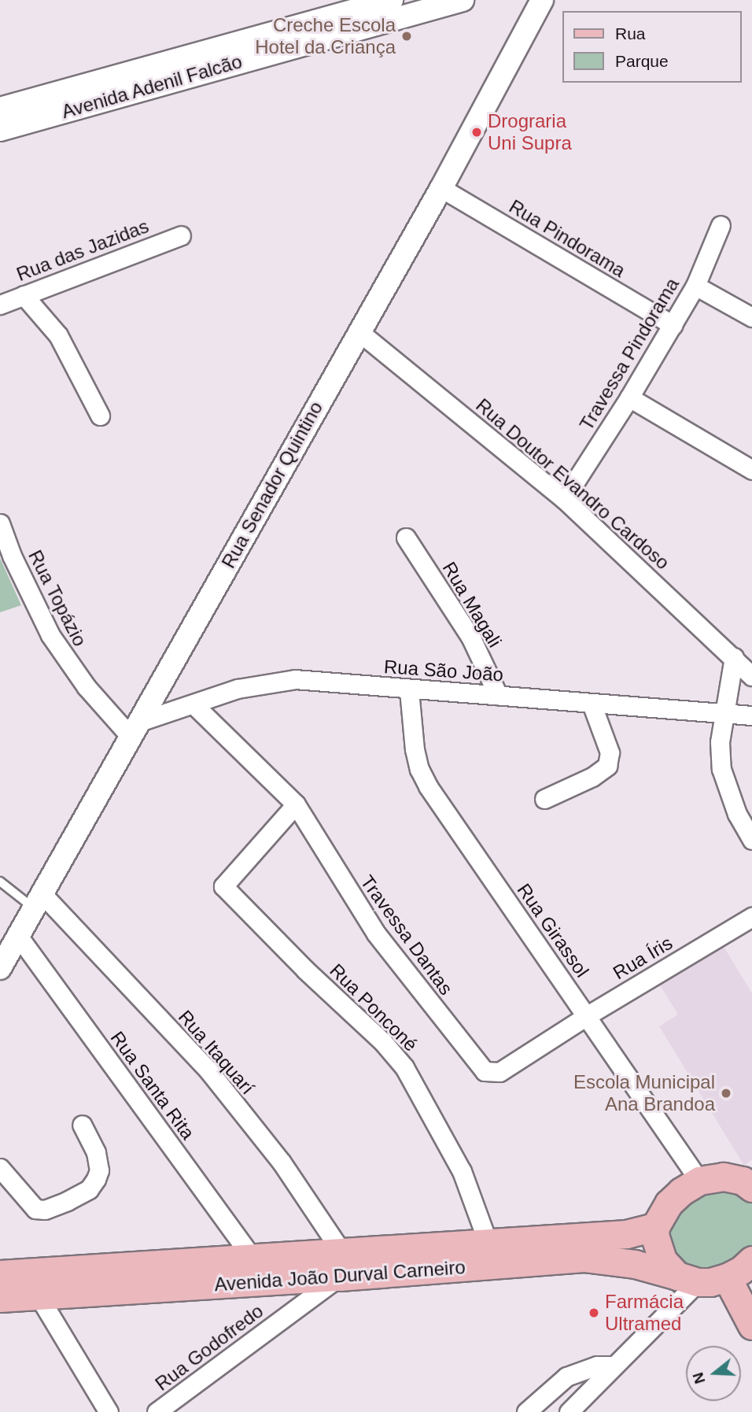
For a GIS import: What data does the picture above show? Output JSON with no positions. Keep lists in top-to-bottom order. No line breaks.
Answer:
{"streets":{"main road":["Avenida João Durval Carneiro"],"street":["Avenida Adenil Falcão","Rua Pindorama","Rua das Jazidas","Travessa Pindorama","Rua Doutor Evandro Cardoso","Rua Senador Quintino","Rua Topázio","Rua Magali","Rua São João","Rua Girassol","Travessa Dantas","Rua Íris","Rua Ponconé","Rua Itaquarí","Rua Santa Rita","Rua Godofredo"]},"crossings":[["Rua Pindorama","Travessa Pindorama"],["Rua Pindorama","Rua Senador Quintino"],["Travessa Pindorama","Rua Doutor Evandro Cardoso"],["Rua Doutor Evandro Cardoso","Rua Senador Quintino"],["Rua Senador Quintino","Rua Topázio"],["Rua Senador Quintino","Rua São João"],["Rua Senador Quintino","Rua Itaquarí"],["Rua Senador Quintino","Rua Santa Rita"],["Rua Topázio","Rua São João"],["Rua Magali","Rua São João"],["Rua São João","Rua Girassol"],["Rua São João","Travessa Dantas"],["Rua Girassol","Rua Íris"],["Travessa Dantas","Rua Íris"],["Travessa Dantas","Rua Ponconé"],["Rua Ponconé","Avenida João Durval Carneiro"],["Rua Itaquarí","Avenida João Durval Carneiro"],["Rua Itaquarí","Rua Godofredo"],["Rua Santa Rita","Avenida João Durval Carneiro"],["Avenida João Durval Carneiro","Rua Godofredo"]],"places":["Creche Escola Hotel da Criança","Drograria Uni Supra","Escola Municipal Ana Brandoa","Farmácia Ultramed"],"legend":["Rua","Parque"],"north":"left"}
